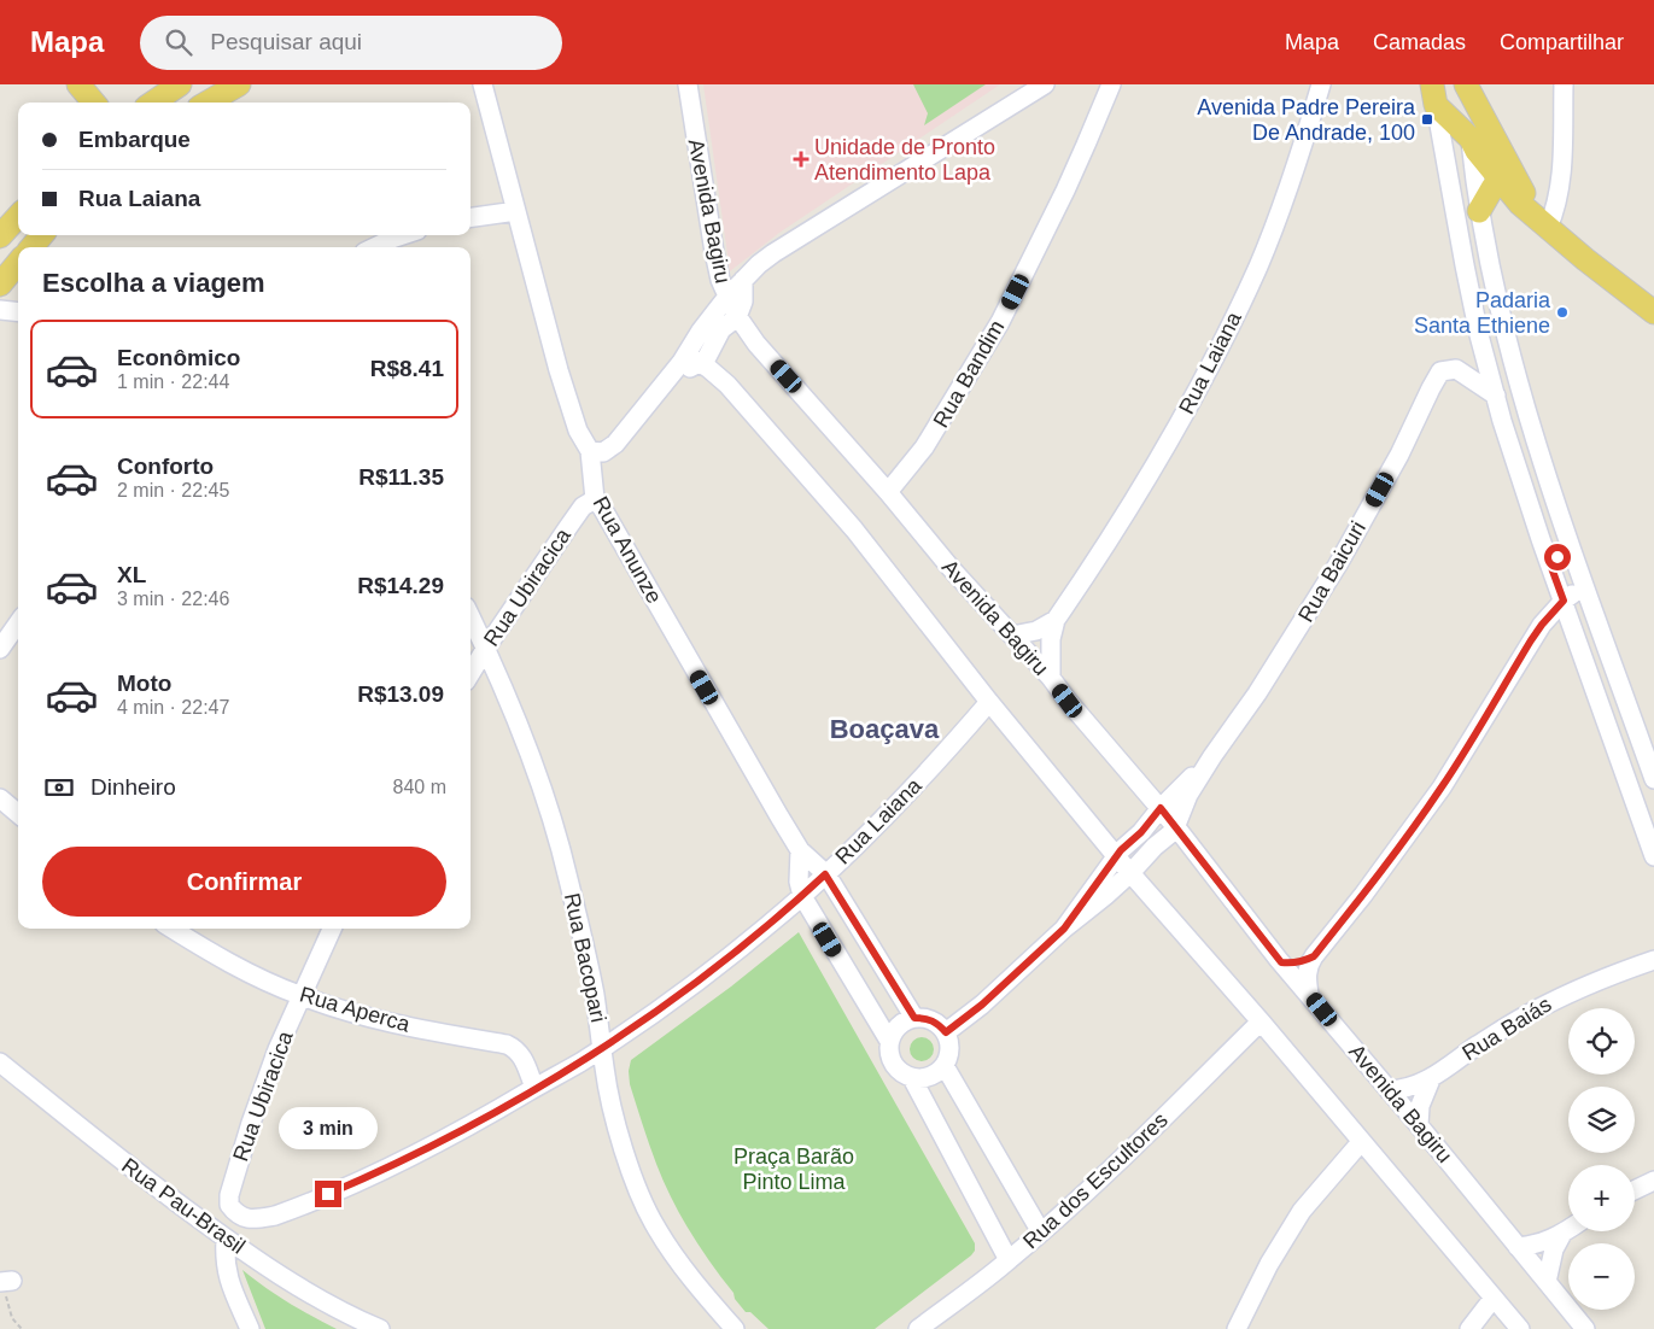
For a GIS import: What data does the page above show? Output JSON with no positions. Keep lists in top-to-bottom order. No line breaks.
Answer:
{"streets":{"street":["Avenida Bagiru","Rua Laiana","Rua Bandim","Rua Anunze","Rua Baicuri","Rua Ubiracica","Rua Bacopari","Rua Aperca","Rua Baiás","Rua dos Escultores","Rua Pau-Brasil"]},"crossings":[["Avenida Bagiru","Rua Laiana"],["Avenida Bagiru","Rua Bandim"],["Avenida Bagiru","Rua Baicuri"],["Avenida Bagiru","Rua Baiás"],["Rua Laiana","Rua Anunze"],["Rua Laiana","Rua Ubiracica"],["Rua Laiana","Rua Bacopari"],["Rua Laiana","Rua Aperca"],["Rua Anunze","Rua Ubiracica"],["Rua Ubiracica","Rua Bacopari"],["Rua Ubiracica","Rua Aperca"]],"districts":["Boaçava"],"parks":["Praça Barão Pinto Lima"],"places":{"transit":["Avenida Padre Pereira De Andrade, 100"],"health":["Unidade de Pronto Atendimento Lapa"],"other":["Padaria Santa Ethiene"]},"page":{"header":"Mapa","search":"Pesquisar aqui","nav":["Mapa","Camadas","Compartilhar"],"banner":["Embarque","Rua Laiana"],"heading":"Escolha a viagem","list":[{"name":"Econômico","note":"1 min · 22:44","value":"R$8.41"},{"name":"Conforto","note":"2 min · 22:45","value":"R$11.35"},{"name":"XL","note":"3 min · 22:46","value":"R$14.29"},{"name":"Moto","note":"4 min · 22:47","value":"R$13.09"}],"pay":["Dinheiro","840 m"],"buttons":"Confirmar","map_buttons":["+","−"],"bubble":"3 min"}}
